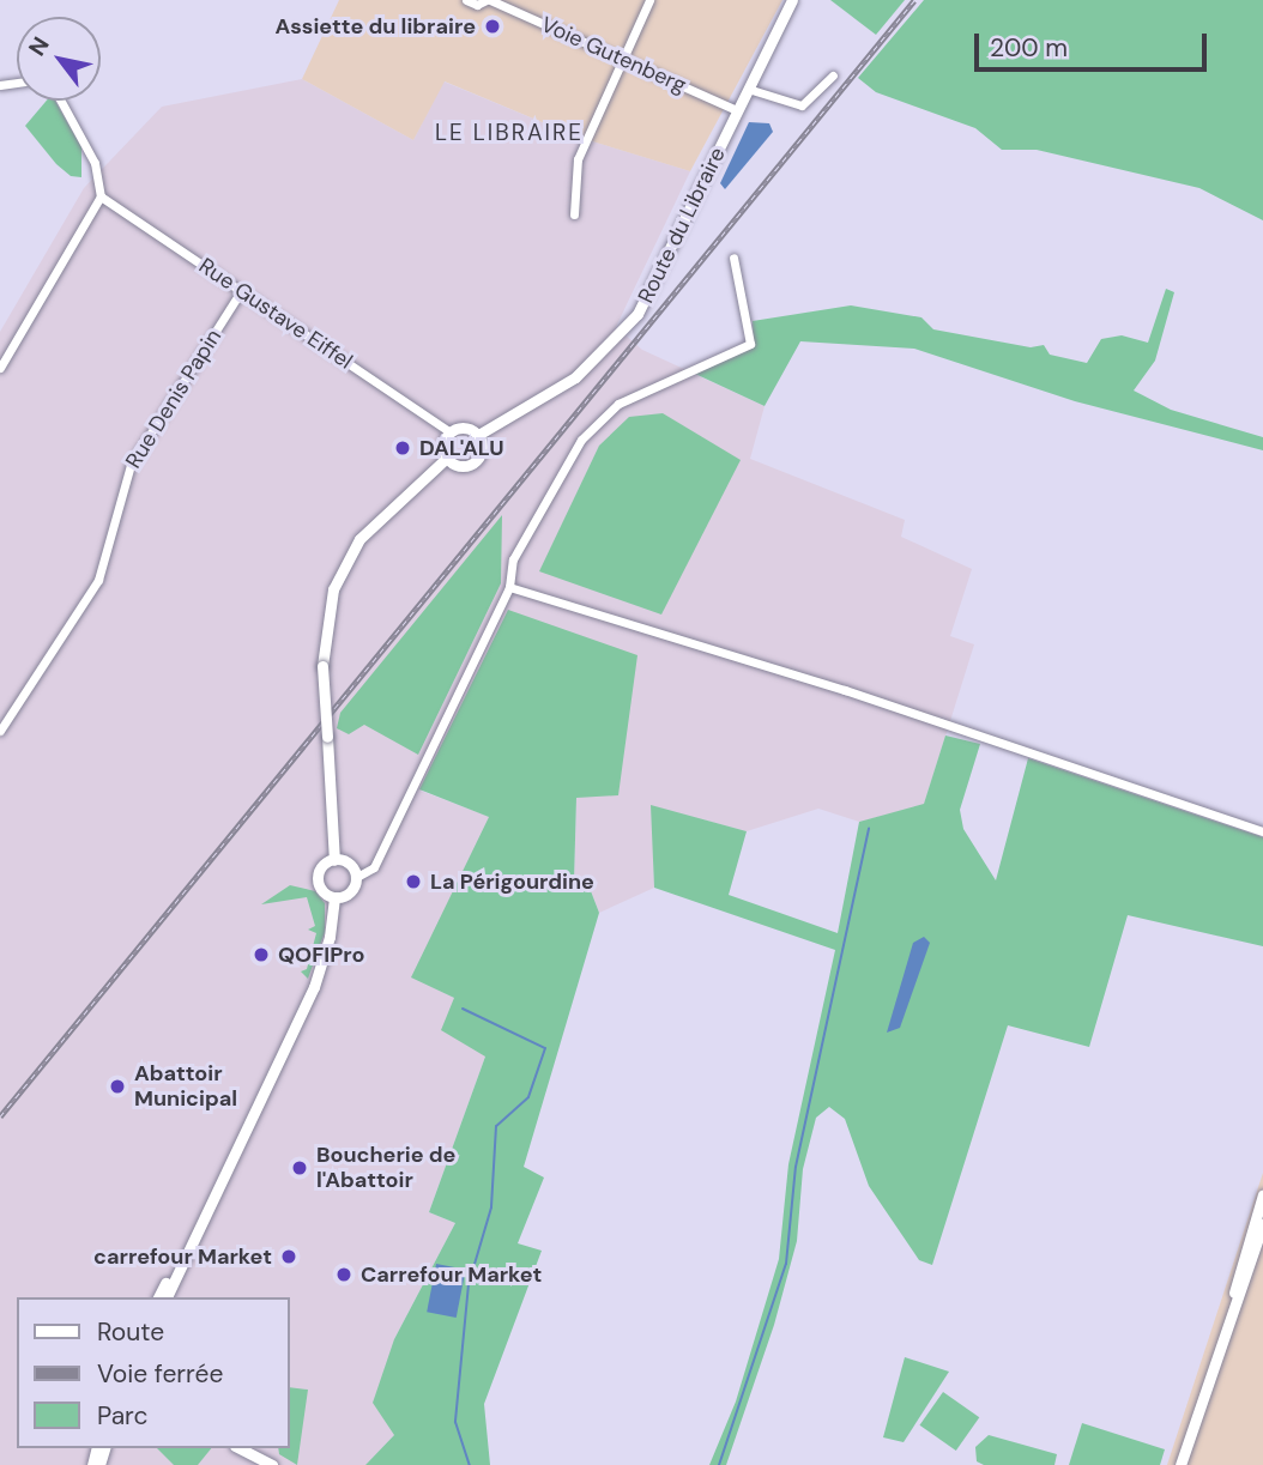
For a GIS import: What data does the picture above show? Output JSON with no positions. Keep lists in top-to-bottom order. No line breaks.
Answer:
{"streets":{"main road":["Route du Libraire"],"street":["Voie Gutenberg","Rue Gustave Eiffel","Rue Denis Papin"]},"crossings":[["Voie Gutenberg","Route du Libraire"],["Route du Libraire","Rue Gustave Eiffel"],["Rue Gustave Eiffel","Rue Denis Papin"]],"districts":["LE LIBRAIRE"],"places":["Assiette du libraire","DAL'ALU","La Périgourdine","QOFIPro","Abattoir Municipal","Boucherie de l'Abattoir","carrefour Market","Carrefour Market"],"legend":["Route","Voie ferrée","Parc"],"scale_bar":"200 m","north":"top left"}
